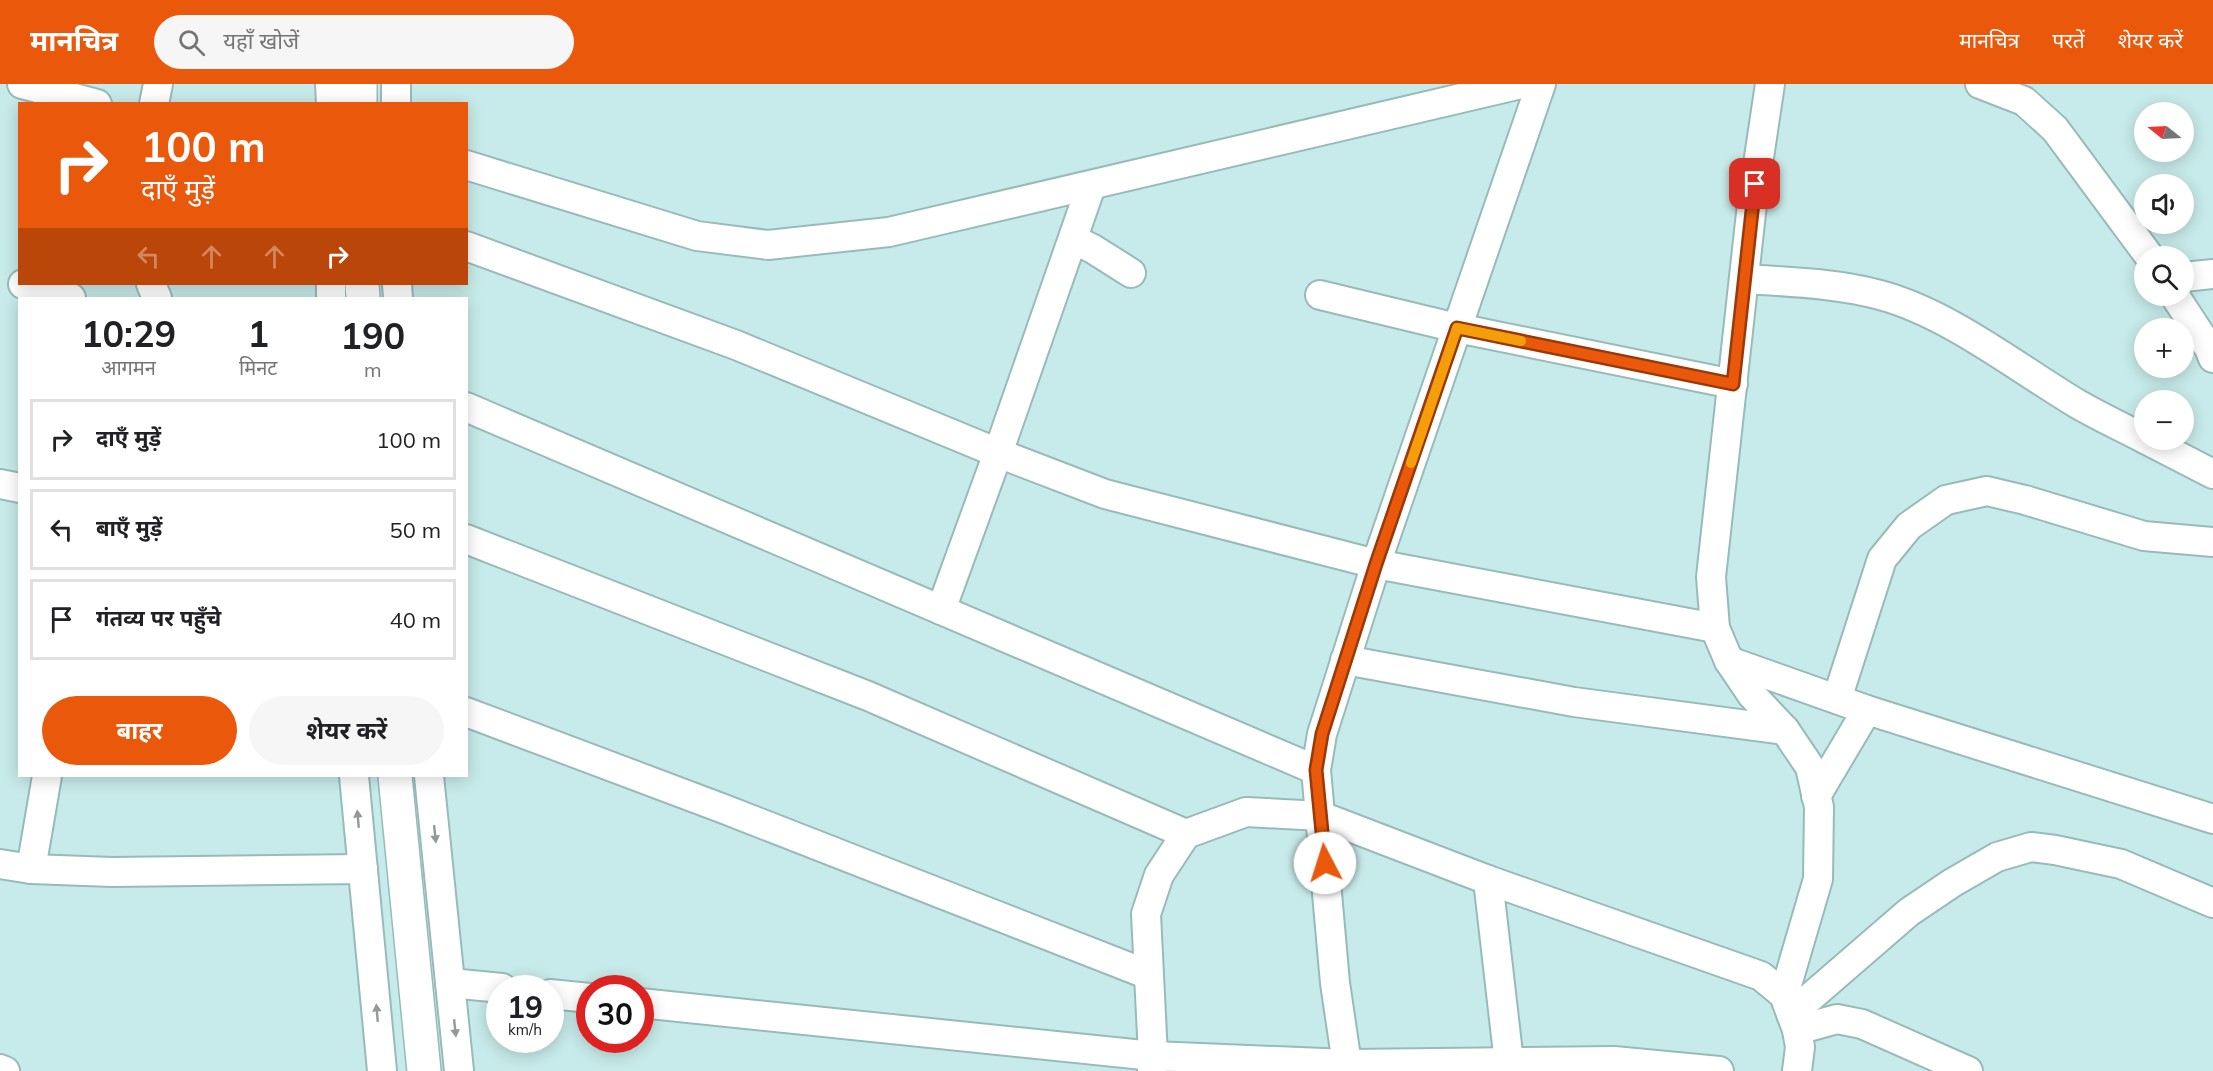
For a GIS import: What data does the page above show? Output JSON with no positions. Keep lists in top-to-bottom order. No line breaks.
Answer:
{"north":"left","page":{"header":"मानचित्र","search":"यहाँ खोजें","nav":["मानचित्र","परतें","शेयर करें"],"map_buttons":["+","−"],"turn":["100 m","दाएँ मुड़ें"],"eta":["10:29","आगमन","1","मिनट","190","m"],"list":[{"name":"दाएँ मुड़ें","value":"100 m"},{"name":"बाएँ मुड़ें","value":"50 m"},{"name":"गंतव्य पर पहुँचे","value":"40 m"}],"buttons":["बाहर","शेयर करें"],"speed":"19 km/h","limit":"30"}}
